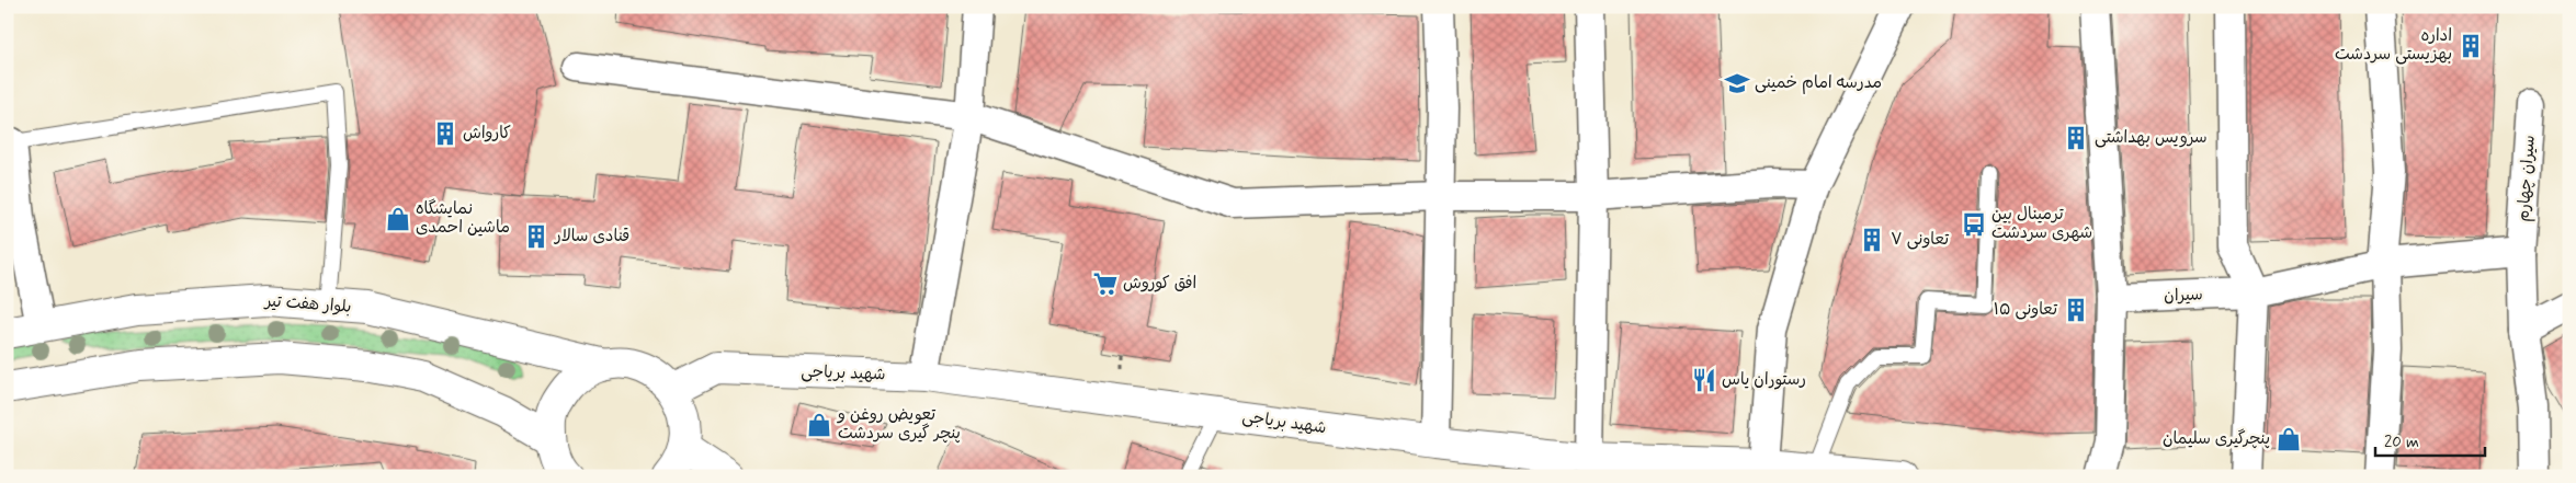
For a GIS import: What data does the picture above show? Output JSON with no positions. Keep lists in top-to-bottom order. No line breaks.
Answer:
{"streets":{"main road":["بلوار هفت تیر","شهید بریاجی"],"street":["سیران چهارم","سیران"]},"crossings":[["سیران چهارم","سیران"]],"places":{"building":["اداره بهزیستی سردشت","کارواش","سرویس بهداشتی","قنادی سالار","تعاونی ۷","تعاونی ۱۵"],"school or university":["مدرسه امام خمینی"],"shop":["نمایشگاه ماشین احمدی","تعویض روغن و پنچر گیری سردشت","پنچرگیری سلیمان"],"bus stop":["ترمینال بین شهری سردشت"],"supermarket":["افق کوروش"],"restaurant":["رستوران یاس"]},"scale_bar":"20 m"}
